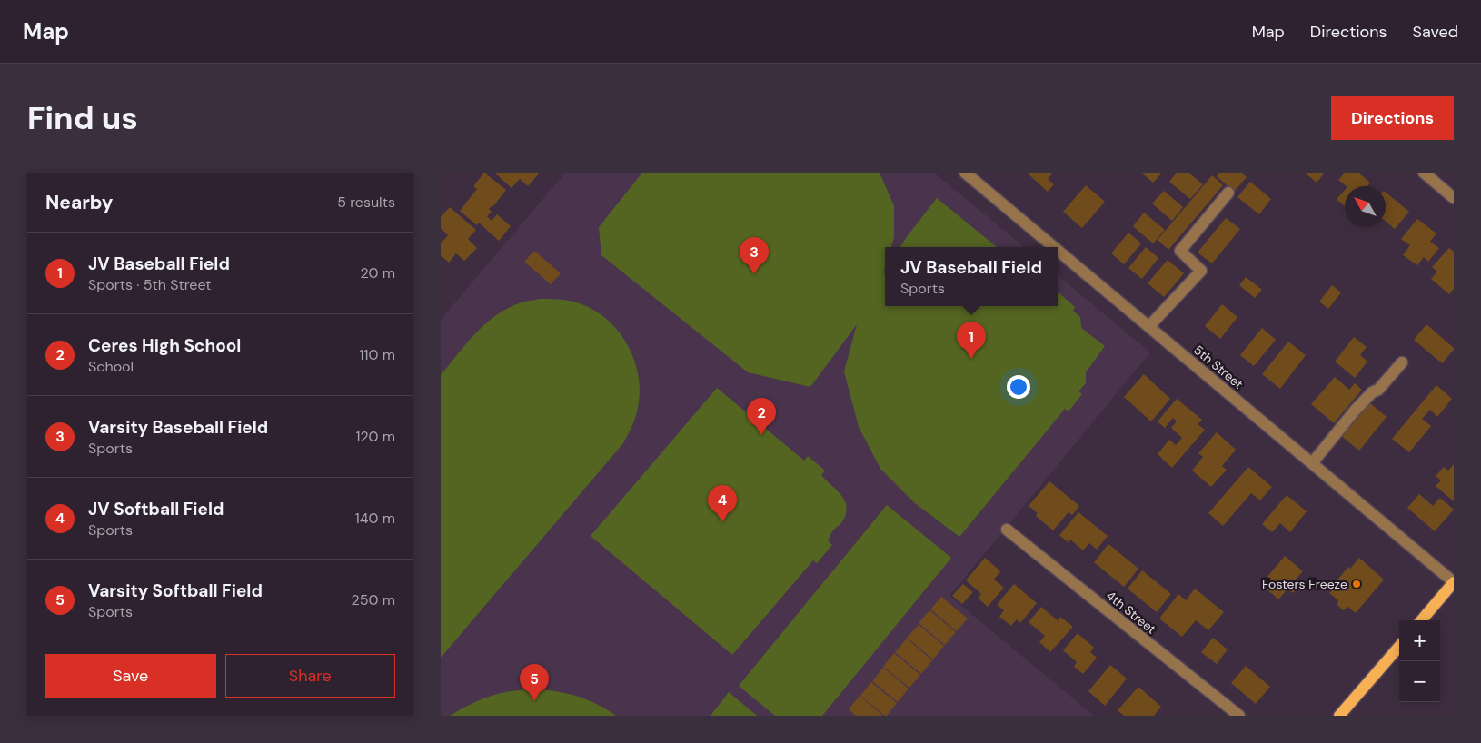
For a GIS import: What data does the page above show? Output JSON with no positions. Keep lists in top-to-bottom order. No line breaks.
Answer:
{"streets":{"street":["5th Street","4th Street"]},"places":["Fosters Freeze"],"north":"top left","page":{"header":"Map","nav":["Map","Directions","Saved"],"buttons":["Directions",["Save","Share"]],"title":"Find us","heading":["Nearby","5 results"],"list":[{"mark":"1","name":"JV Baseball Field","note":"Sports · 5th Street","value":"20 m"},{"mark":"2","name":"Ceres High School","note":"School","value":"110 m"},{"mark":"3","name":"Varsity Baseball Field","note":"Sports","value":"120 m"},{"mark":"4","name":"JV Softball Field","note":"Sports","value":"140 m"},{"mark":"5","name":"Varsity Softball Field","note":"Sports","value":"250 m"}],"pins":["3","1","2","4","5"],"popup":["JV Baseball Field","Sports"],"map_buttons":["+","−"]}}
